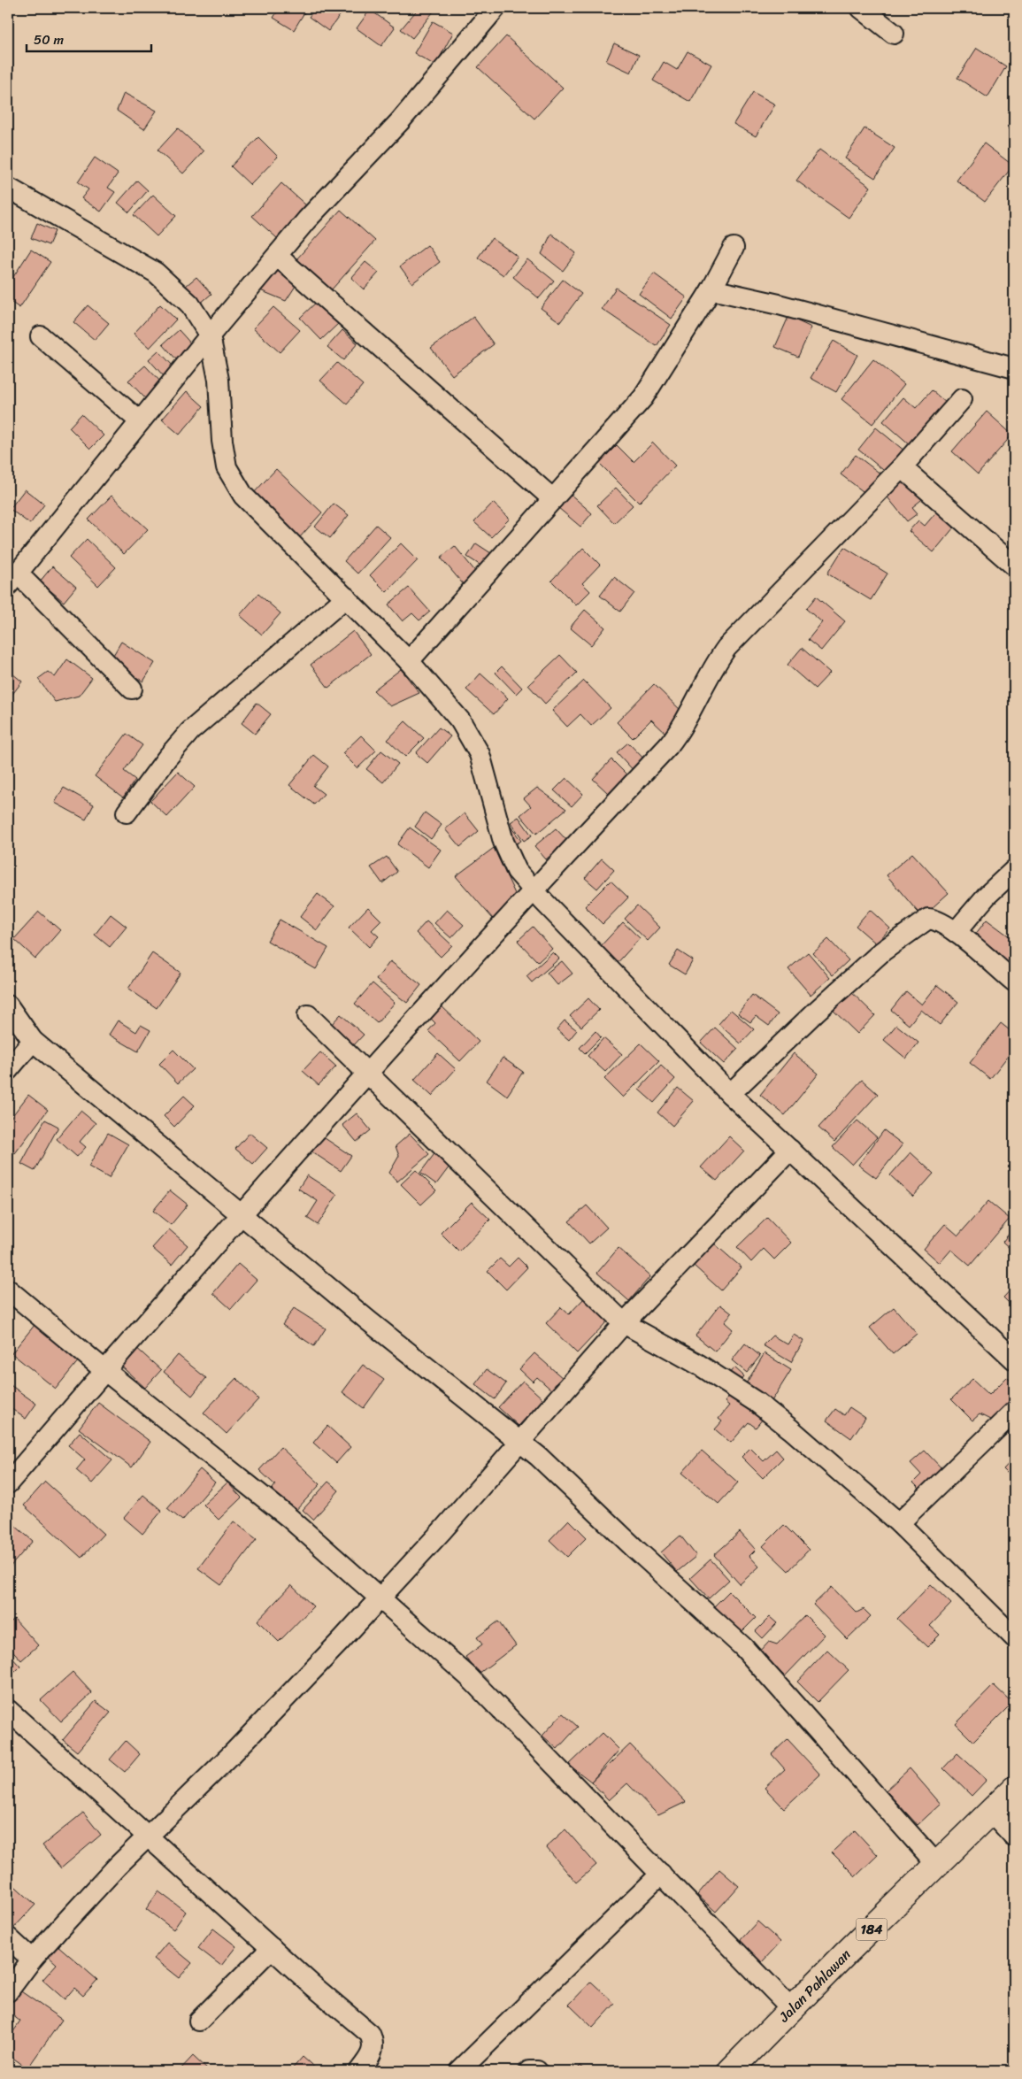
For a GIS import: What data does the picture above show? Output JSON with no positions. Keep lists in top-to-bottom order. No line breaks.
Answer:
{"streets":{"main road":["184","Jalan Pahlawan"]},"scale_bar":"50 m"}
